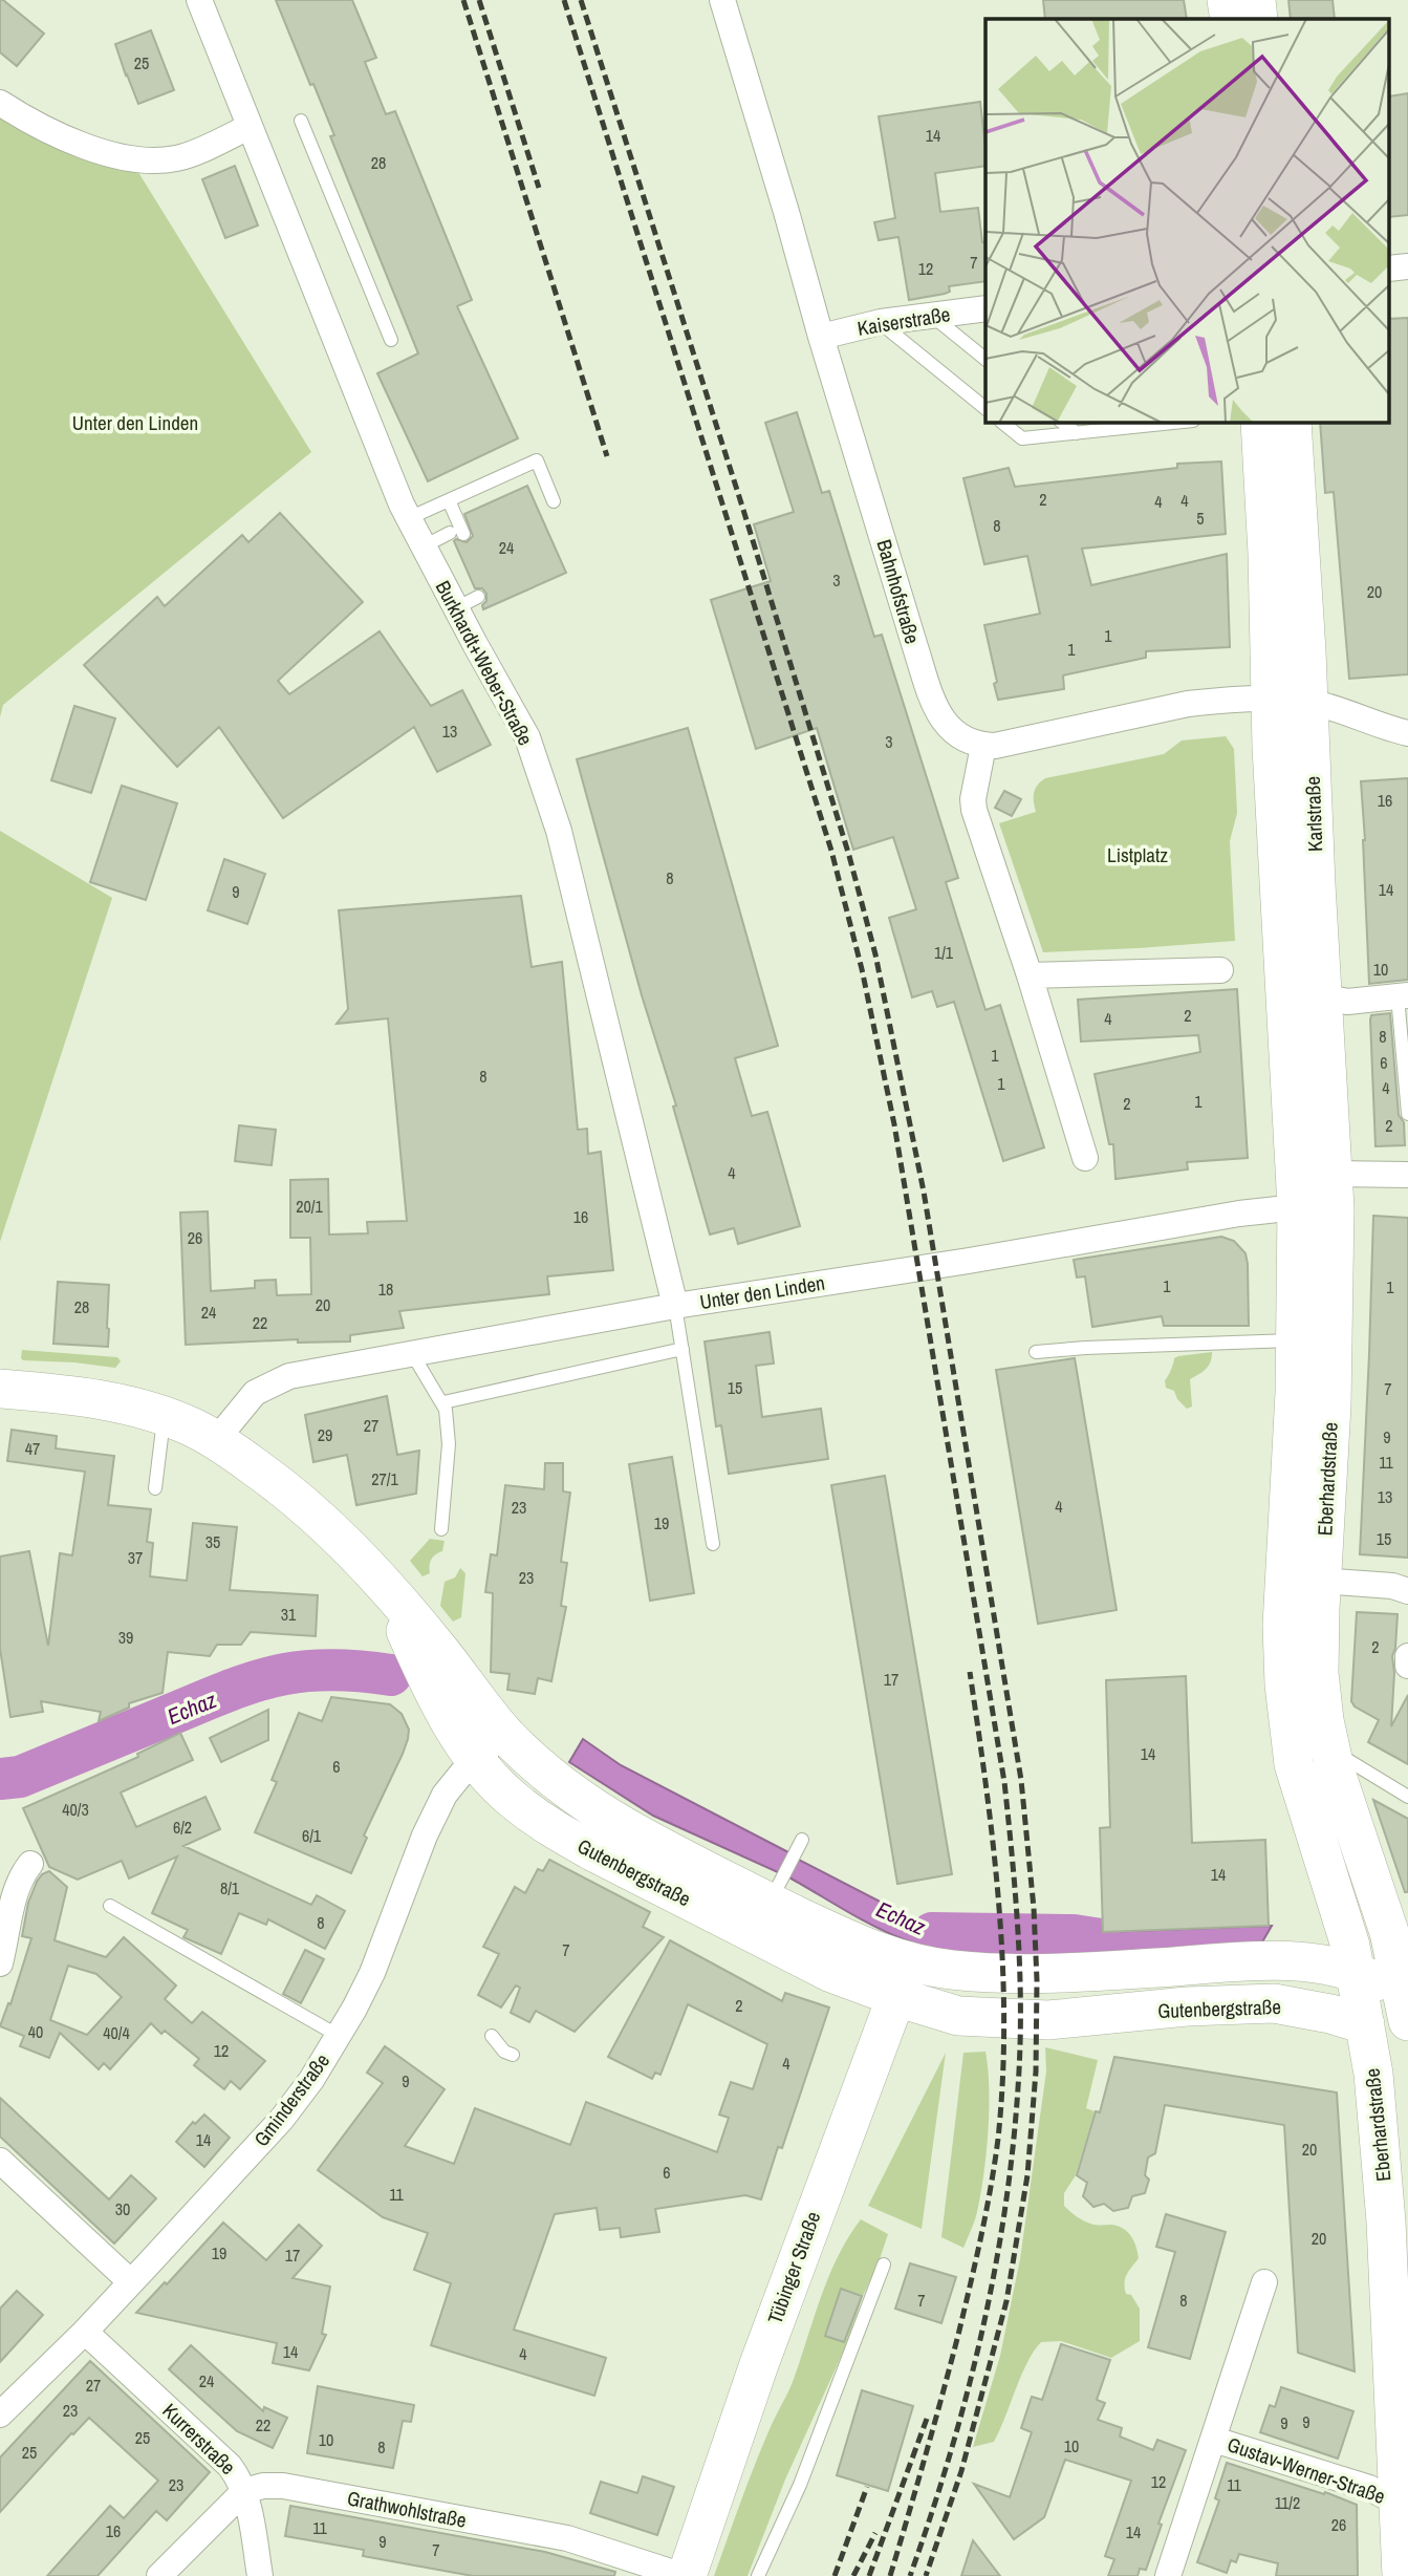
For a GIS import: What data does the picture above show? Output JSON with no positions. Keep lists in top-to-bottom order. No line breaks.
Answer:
{"streets":{"main road":["Karlstraße","Eberhardstraße","Gutenbergstraße","Tübinger Straße"],"street":["Kaiserstraße","Bahnhofstraße","Burkhardt+Weber-Straße","Unter den Linden","Gminderstraße","Kurrerstraße","Gustav-Werner-Straße","Grathwohlstraße"]},"crossings":[["Kaiserstraße","Bahnhofstraße"],["Burkhardt+Weber-Straße","Unter den Linden"],["Karlstraße","Unter den Linden"],["Karlstraße","Eberhardstraße"],["Unter den Linden","Eberhardstraße"],["Eberhardstraße","Gutenbergstraße"],["Eberhardstraße","Gustav-Werner-Straße"],["Gutenbergstraße","Gminderstraße"],["Gutenbergstraße","Tübinger Straße"],["Gminderstraße","Kurrerstraße"],["Tübinger Straße","Grathwohlstraße"],["Kurrerstraße","Grathwohlstraße"]],"water":["Echaz"],"parks":["Unter den Linden","Listplatz"],"house_numbers":["25","14","28","7","12","2","4","4","5","8","24","3","20","1","1","13","3","16","8","14","9","1/1","10","2","4","8","1","6","8","1","4","1","2","2","4","20/1","16","26","1","1","18","20","28","24","22","15","7","27","29","9","47","11","27/1","13","4","23","19","15","35","37","23","31","39","2","17","14","6","40/3","6/2","6/1","14","8/1","8","7","2","40","40/4","12","4","9","14","20","6","11","30","20","19","17","7","8","14","4","24","27","23","9","9","22","25","10","10","8","25","12","23","11","11/2","26","11","16","14","9","7"]}
